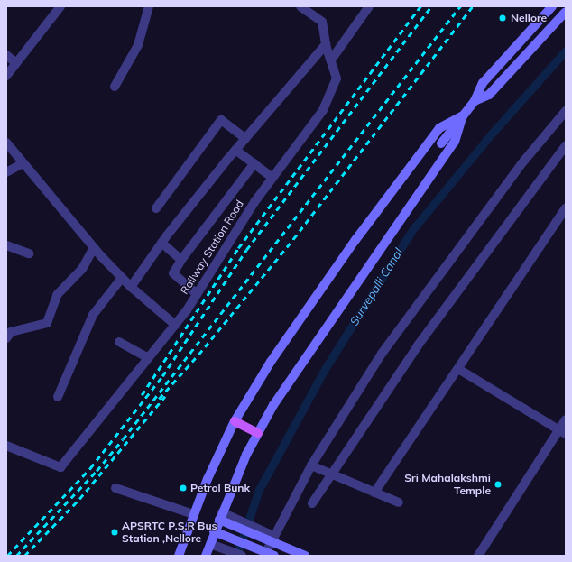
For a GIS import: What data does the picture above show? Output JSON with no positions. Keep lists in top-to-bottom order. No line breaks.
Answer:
{"streets":{"street":["Railway Station Road"]},"water":["Survepalli Canal"],"places":["Nellore","Sri Mahalakshmi Temple","Petrol Bunk","APSRTC P.S.R Bus Station ,Nellore"]}
